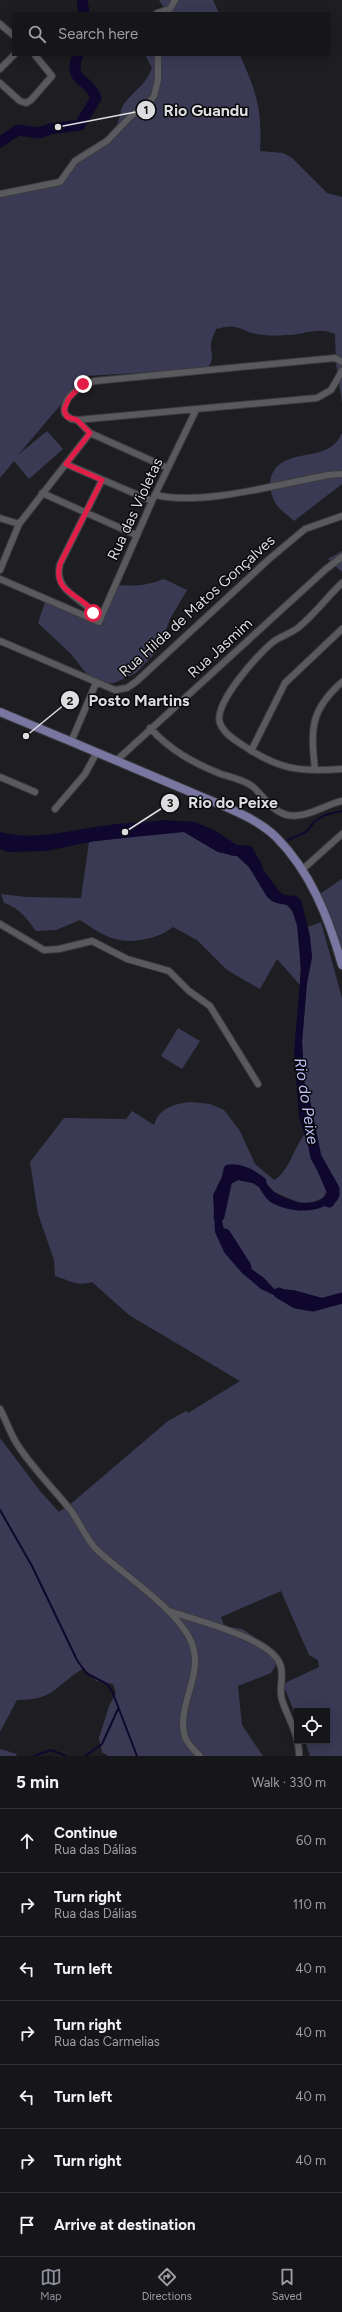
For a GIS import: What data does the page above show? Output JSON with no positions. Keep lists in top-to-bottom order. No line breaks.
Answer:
{"streets":{"street":["Rua das Violetas","Rua Hilda de Matos Gonçalves","Rua Jasmim"]},"water":["Rio do Peixe"],"places":["Rio Guandu","Posto Martins","Rio do Peixe"],"page":{"search":"Search here","heading":["5 min","Walk · 330 m"],"list":[["Continue","Rua das Dálias","60 m"],["Turn right","Rua das Dálias","110 m"],["Turn left","40 m"],["Turn right","Rua das Carmelias","40 m"],["Turn left","40 m"],["Turn right","40 m"],"Arrive at destination"],"nav":["Map","Directions","Saved"]}}
